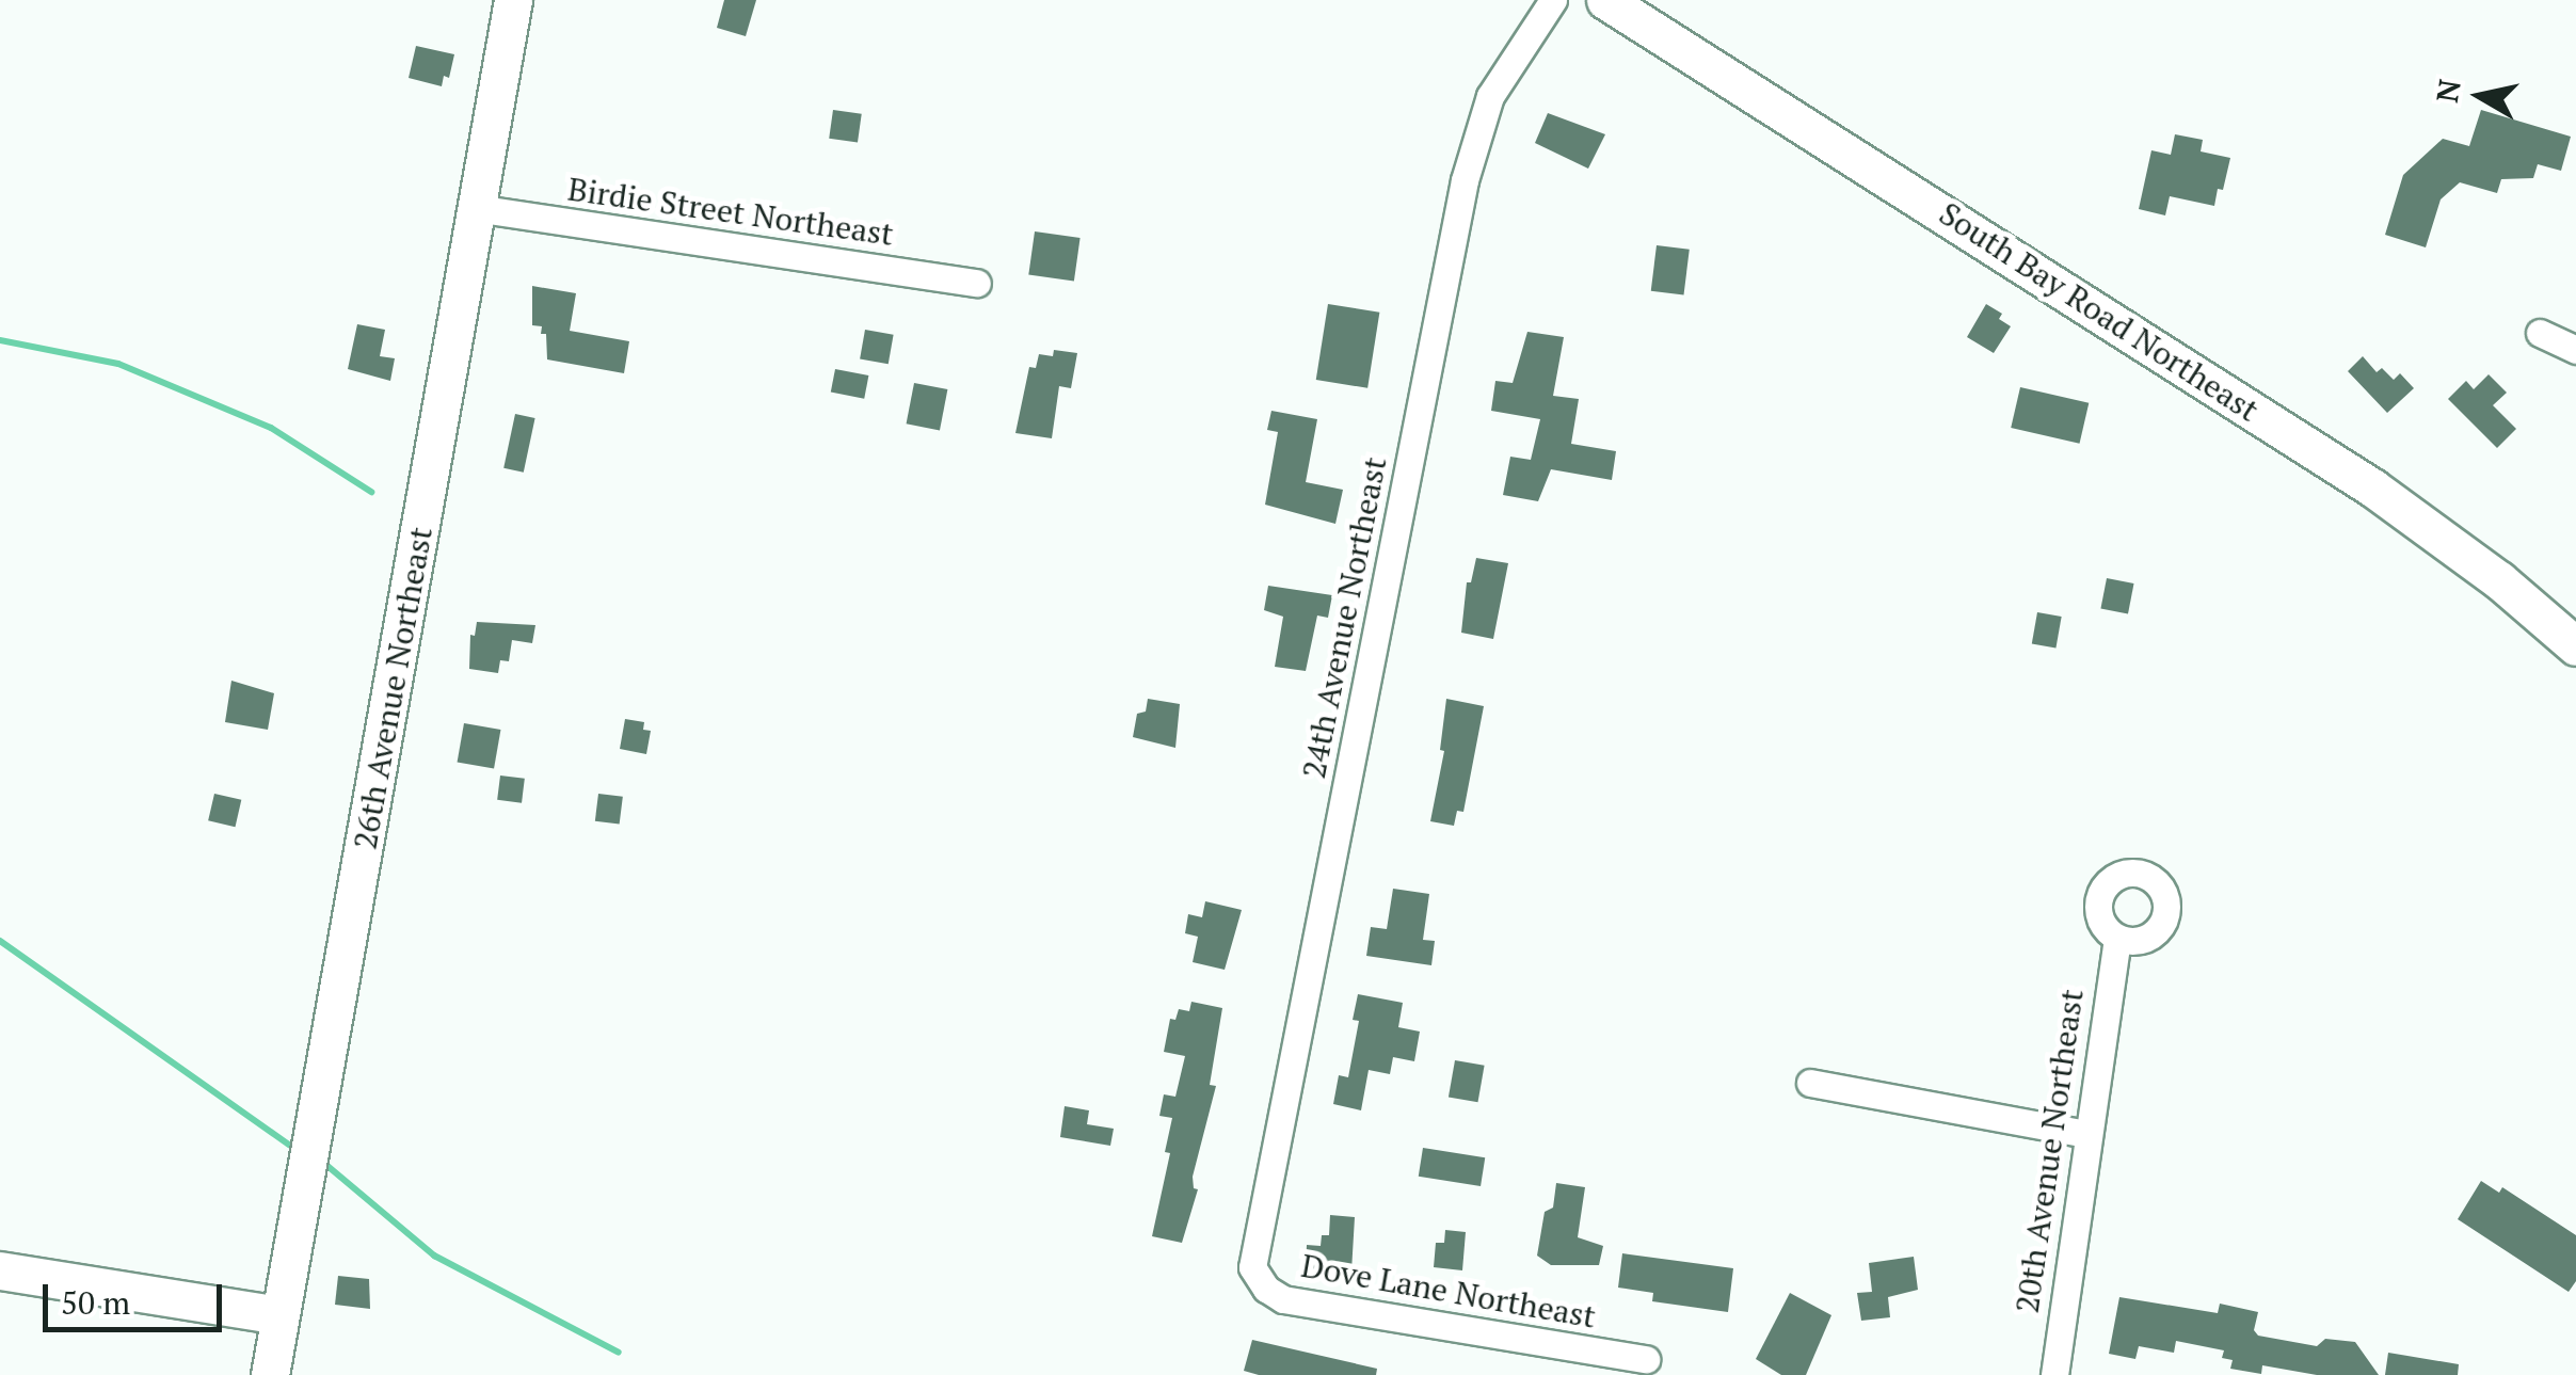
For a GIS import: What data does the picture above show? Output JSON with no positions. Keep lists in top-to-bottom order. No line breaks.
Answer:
{"streets":{"street":["Birdie Street Northeast","South Bay Road Northeast","24th Avenue Northeast","26th Avenue Northeast","20th Avenue Northeast","Dove Lane Northeast"]},"crossings":[["Birdie Street Northeast","26th Avenue Northeast"],["24th Avenue Northeast","Dove Lane Northeast"]],"scale_bar":"50 m","north":"left"}
